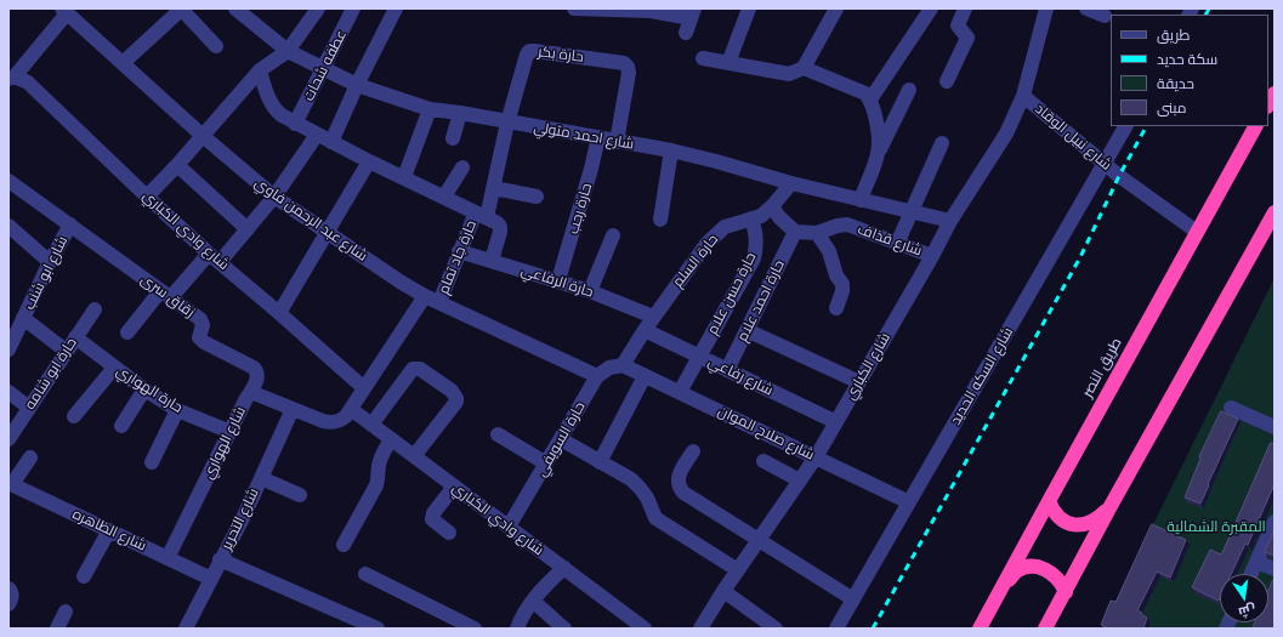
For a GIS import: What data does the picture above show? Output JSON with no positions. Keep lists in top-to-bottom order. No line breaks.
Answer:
{"streets":{"highway":["طريق النصر"],"street":["حارة بكر","عطفه شحات","شارع احمد متولي","شارع نبيل الوقاد","حارة رجب","شارع عبد الرحمن فاوي","شارع وادي الكباري","شارع قذاف","حارة جاد تمام","حارة السلم","شارع ابو شنب","حارة الرفاعي","حارة حسن علام","زقاق سرى","حارة احمد علام","شارع الكباري","حارة ابو شامه","شارع رفاعي","شارع السكه الحديد","حارة الهواري","شارع صلاح الموان","حارة السويفي","شارع الهواري","شارع التحرير","شارع الظاهره"]},"crossings":[["حارة بكر","شارع احمد متولي"],["حارة بكر","حارة جاد تمام"],["عطفه شحات","شارع احمد متولي"],["شارع احمد متولي","حارة رجب"],["شارع احمد متولي","حارة السلم"],["شارع احمد متولي","شارع الكباري"],["شارع نبيل الوقاد","شارع الكباري"],["شارع نبيل الوقاد","طريق النصر"],["شارع نبيل الوقاد","شارع السكه الحديد"],["حارة رجب","حارة الرفاعي"],["شارع عبد الرحمن فاوي","حارة جاد تمام"],["شارع عبد الرحمن فاوي","حارة السويفي"],["شارع عبد الرحمن فاوي","شارع الهواري"],["شارع وادي الكباري","حارة السويفي"],["شارع وادي الكباري","شارع الهواري"],["شارع قذاف","حارة احمد علام"],["شارع قذاف","شارع الكباري"],["حارة جاد تمام","حارة الرفاعي"],["حارة السلم","حارة الرفاعي"],["حارة السلم","حارة حسن علام"],["حارة السلم","شارع رفاعي"],["حارة السلم","شارع صلاح الموان"],["شارع ابو شنب","زقاق سرى"],["حارة حسن علام","شارع رفاعي"],["حارة حسن علام","شارع صلاح الموان"],["زقاق سرى","شارع الهواري"],["حارة احمد علام","شارع رفاعي"],["شارع الكباري","شارع رفاعي"],["شارع الكباري","شارع صلاح الموان"],["حارة ابو شامه","حارة الهواري"],["شارع السكه الحديد","شارع صلاح الموان"],["حارة الهواري","شارع الهواري"],["شارع الهواري","شارع التحرير"],["شارع الهواري","شارع الظاهره"],["شارع التحرير","شارع الظاهره"]],"parks":["المقبرة الشمالية"],"legend":["طريق","سكة حديد","حديقة","مبنى"],"north":"bottom"}
